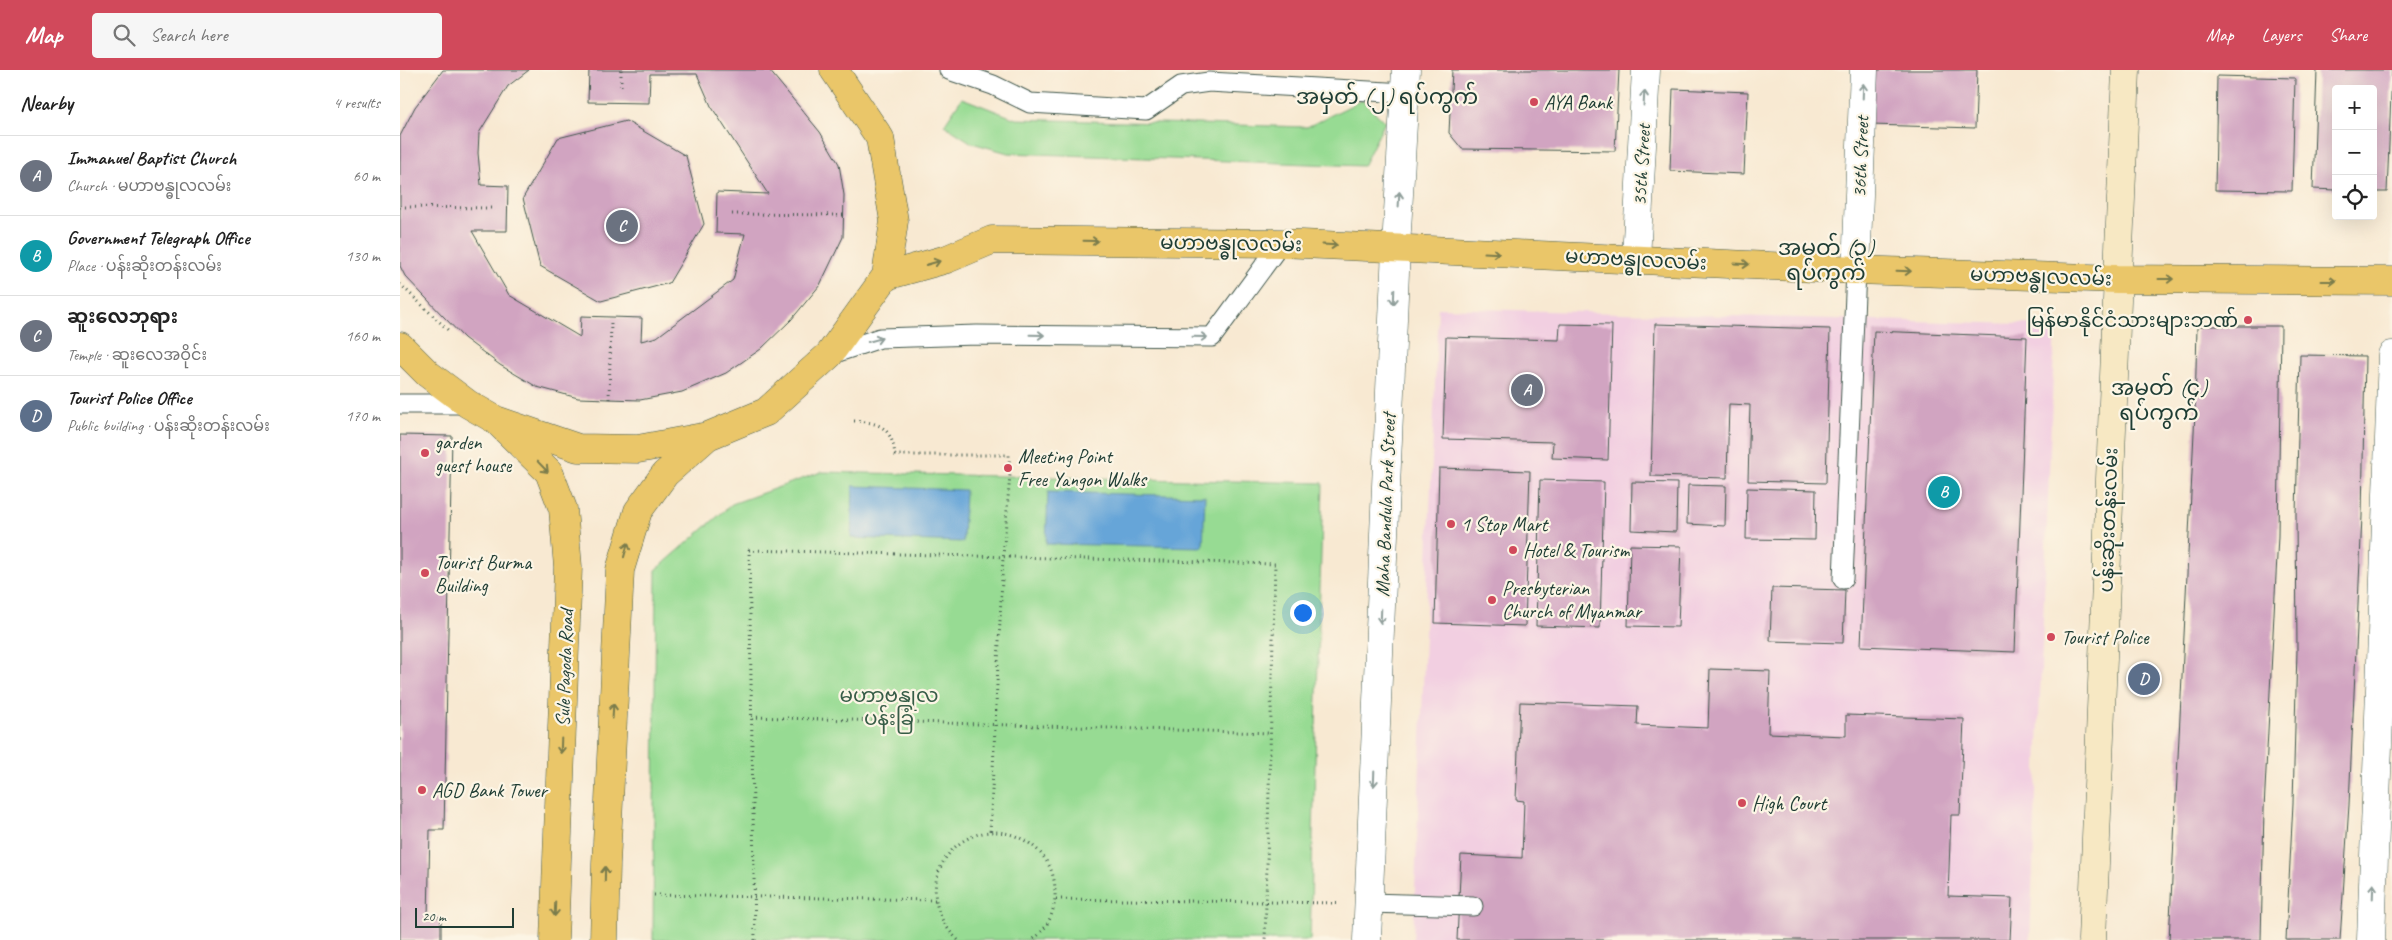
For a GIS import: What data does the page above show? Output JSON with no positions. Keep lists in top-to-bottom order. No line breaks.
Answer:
{"streets":{"main road":["မဟာဗန္ဓုလလမ်း","ပန်းဆိုးတန်းလမ်း","Sule Pagoda Road"],"street":["36th Street","35th Street","Maha Bandula Park Street"]},"crossings":[["36th Street","မဟာဗန္ဓုလလမ်း"],["35th Street","မဟာဗန္ဓုလလမ်း"],["မဟာဗန္ဓုလလမ်း","Maha Bandula Park Street"],["မဟာဗန္ဓုလလမ်း","ပန်းဆိုးတန်းလမ်း"]],"one_way":["36th Street","35th Street","မဟာဗန္ဓုလလမ်း"],"districts":["အမှတ် (၂) ရပ်ကွက်","အမှတ် (၃) ရပ်ကွက်","အမှတ် (၄) ရပ်ကွက်"],"parks":["မဟာဗန္ဓုလ ပန်းခြံ"],"places":["AYA Bank","မြန်မာနိုင်ငံသားများဘဏ်","garden guest house","Meeting Point Free Yangon Walks","1 Stop Mart","Hotel & Tourism","Tourist Burma Building","Presbyterian Church of Myanmar","Tourist Police","AGD Bank Tower","High Court"],"scale_bar":"20 m","page":{"header":"Map","search":"Search here","nav":["Map","Layers","Share"],"heading":["Nearby","4 results"],"map_buttons":["+","−"],"list":[{"mark":"A","name":"Immanuel Baptist Church","note":"Church · မဟာဗန္ဓုလလမ်း","value":"60 m"},{"mark":"B","name":"Government Telegraph Office","note":"Place · ပန်းဆိုးတန်းလမ်း","value":"130 m"},{"mark":"C","name":"ဆူးလေဘုရား","note":"Temple · ဆူးလေအဝိုင်း","value":"160 m"},{"mark":"D","name":"Tourist Police Office","note":"Public building · ပန်းဆိုးတန်းလမ်း","value":"170 m"}],"pins":["C","A","B","D"],"scale":"20 m"}}
